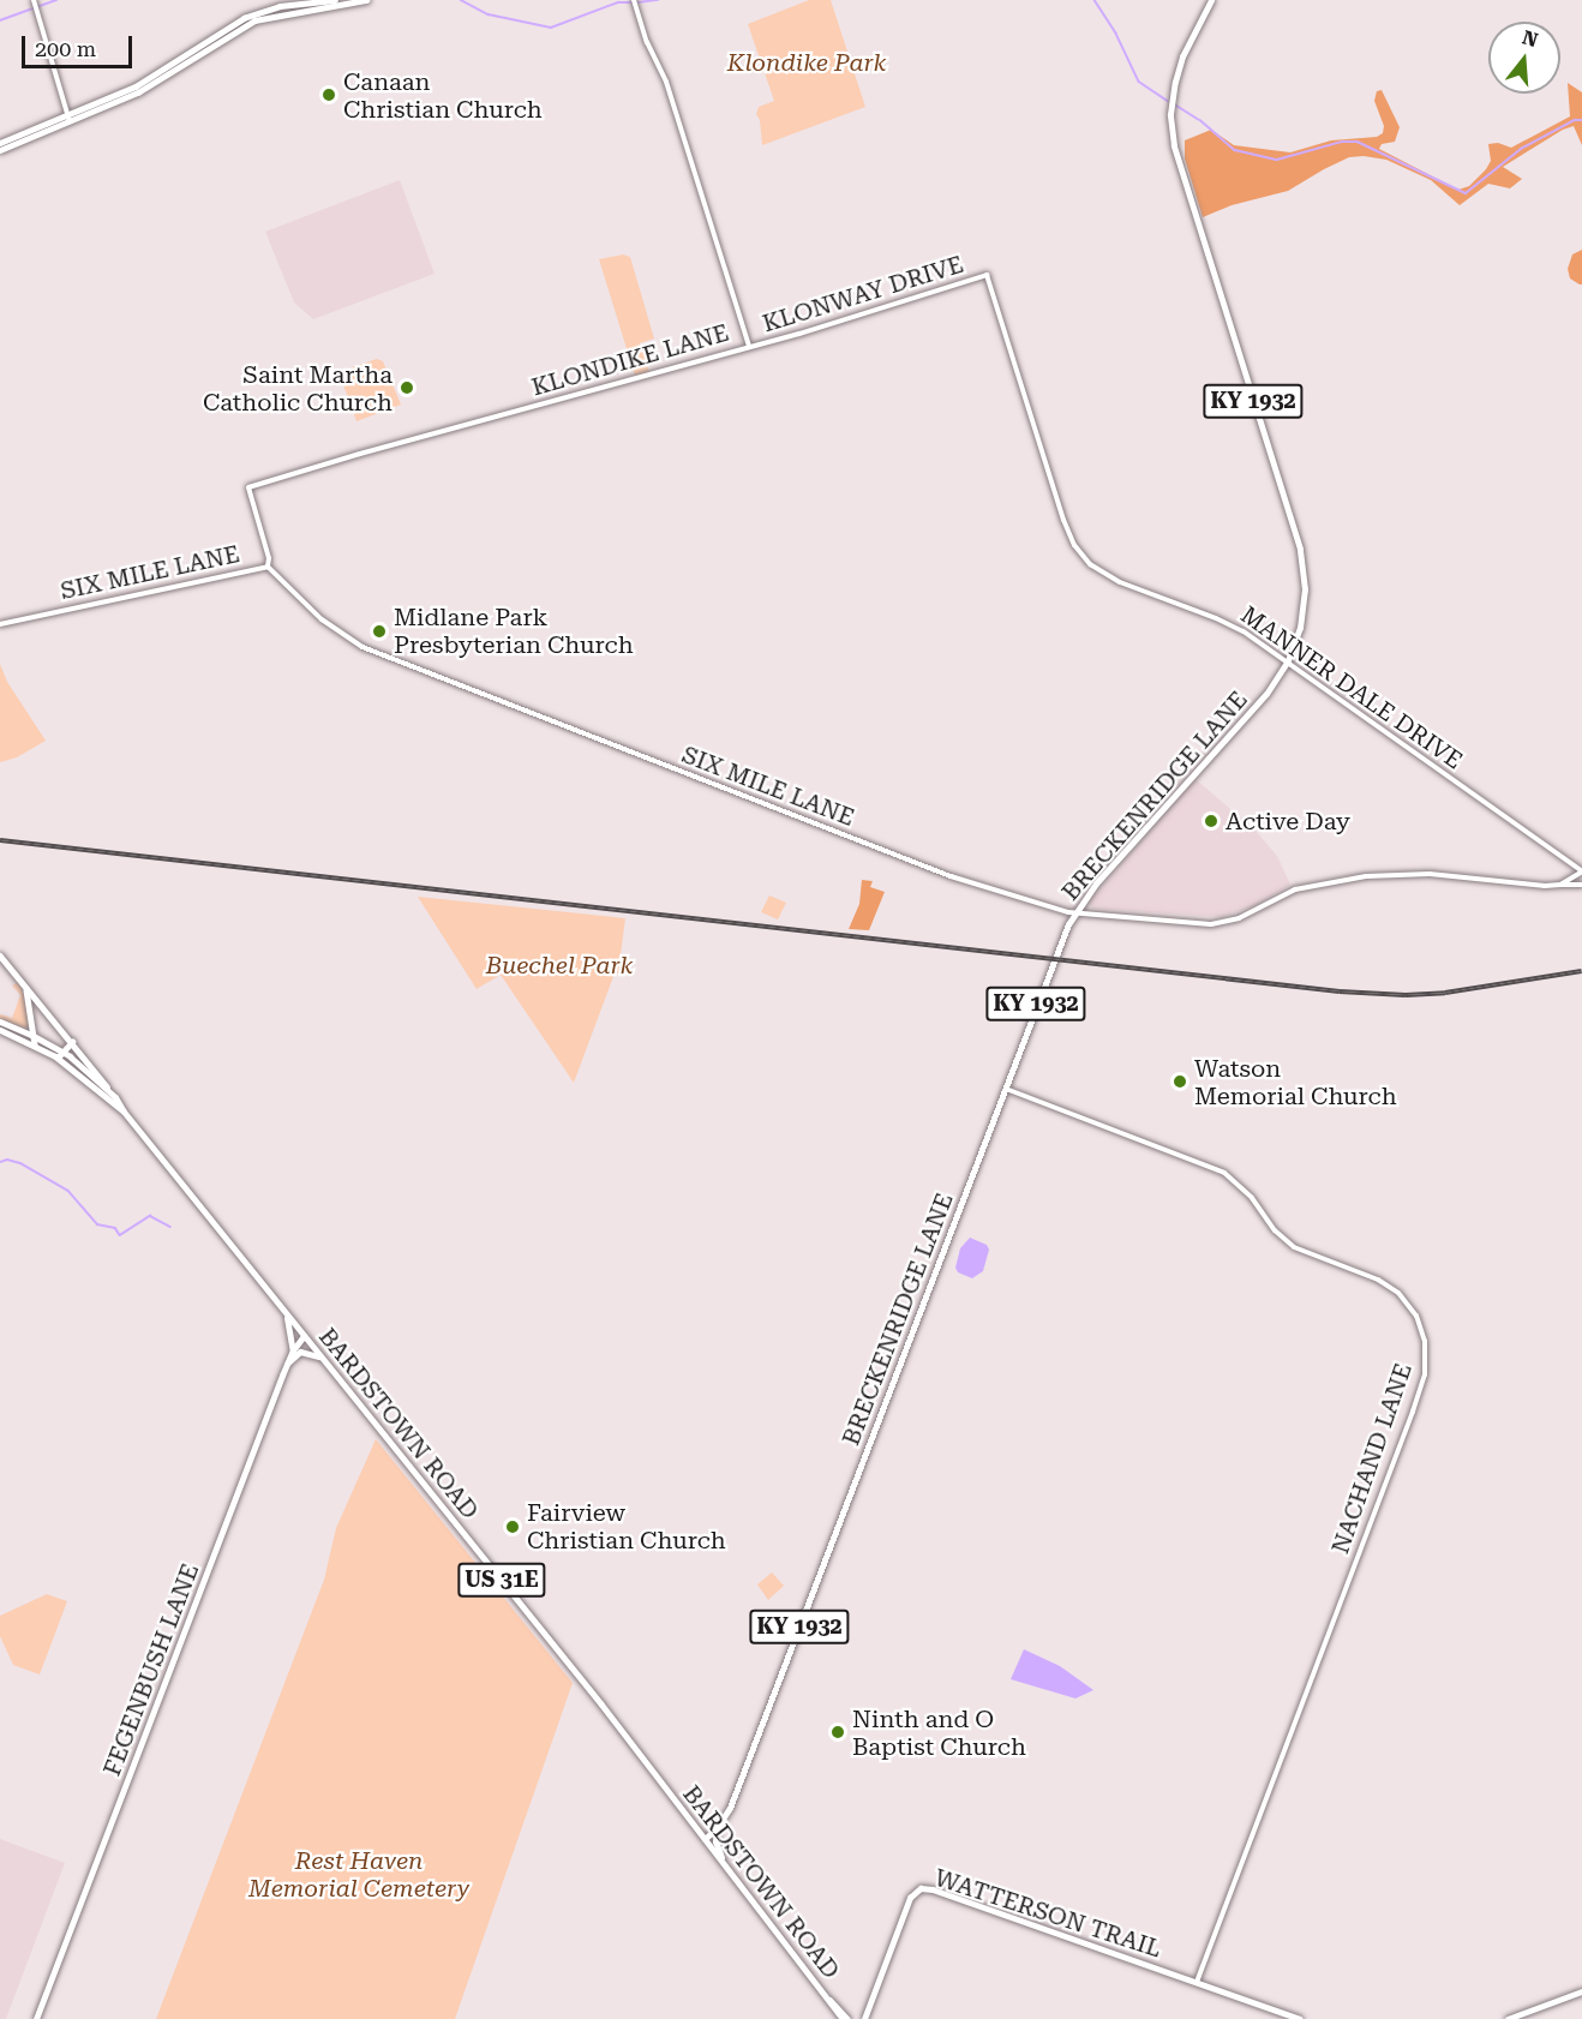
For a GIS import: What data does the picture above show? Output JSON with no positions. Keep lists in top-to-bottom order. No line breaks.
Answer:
{"streets":{"main road":["KY 1932","BRECKENRIDGE LANE","BARDSTOWN ROAD","US 31E","FEGENBUSH LANE","WATTERSON TRAIL"],"street":["KLONWAY DRIVE","KLONDIKE LANE","SIX MILE LANE","MANNER DALE DRIVE","NACHAND LANE"]},"crossings":[["KLONWAY DRIVE","KLONDIKE LANE"],["KLONWAY DRIVE","MANNER DALE DRIVE"],["KLONDIKE LANE","SIX MILE LANE"],["SIX MILE LANE","MANNER DALE DRIVE"],["SIX MILE LANE","BRECKENRIDGE LANE"],["MANNER DALE DRIVE","BRECKENRIDGE LANE"],["BRECKENRIDGE LANE","BARDSTOWN ROAD"],["BRECKENRIDGE LANE","NACHAND LANE"],["BARDSTOWN ROAD","US 31E"],["BARDSTOWN ROAD","FEGENBUSH LANE"],["NACHAND LANE","WATTERSON TRAIL"]],"parks":["Klondike Park","Buechel Park","Rest Haven Memorial Cemetery"],"places":["Canaan Christian Church","Saint Martha Catholic Church","Midlane Park Presbyterian Church","Active Day","Watson Memorial Church","Fairview Christian Church","Ninth and O Baptist Church"],"scale_bar":"200 m","north":"top"}
